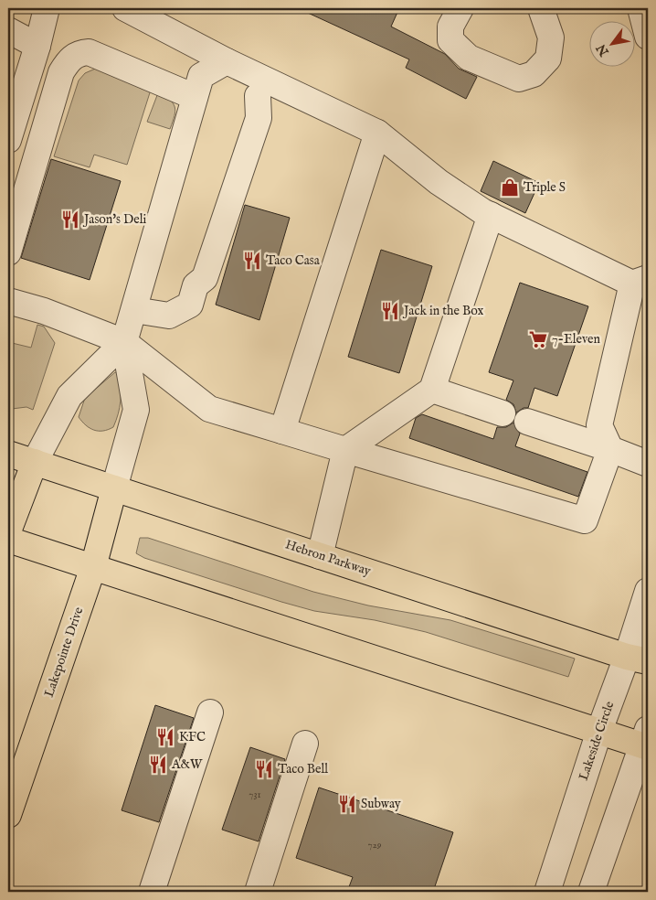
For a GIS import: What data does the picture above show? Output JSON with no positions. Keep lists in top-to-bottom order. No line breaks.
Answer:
{"streets":{"main road":["Hebron Parkway","Lakepointe Drive"],"street":["Lakeside Circle"]},"crossings":[["Hebron Parkway","Lakepointe Drive"],["Hebron Parkway","Lakeside Circle"]],"places":{"shop":["Triple S"],"restaurant":["Jason's Deli","Taco Casa","Jack in the Box","KFC","A&W","Taco Bell","Subway"],"supermarket":["7-Eleven"]},"house_numbers":["731","729"],"north":"bottom left"}
